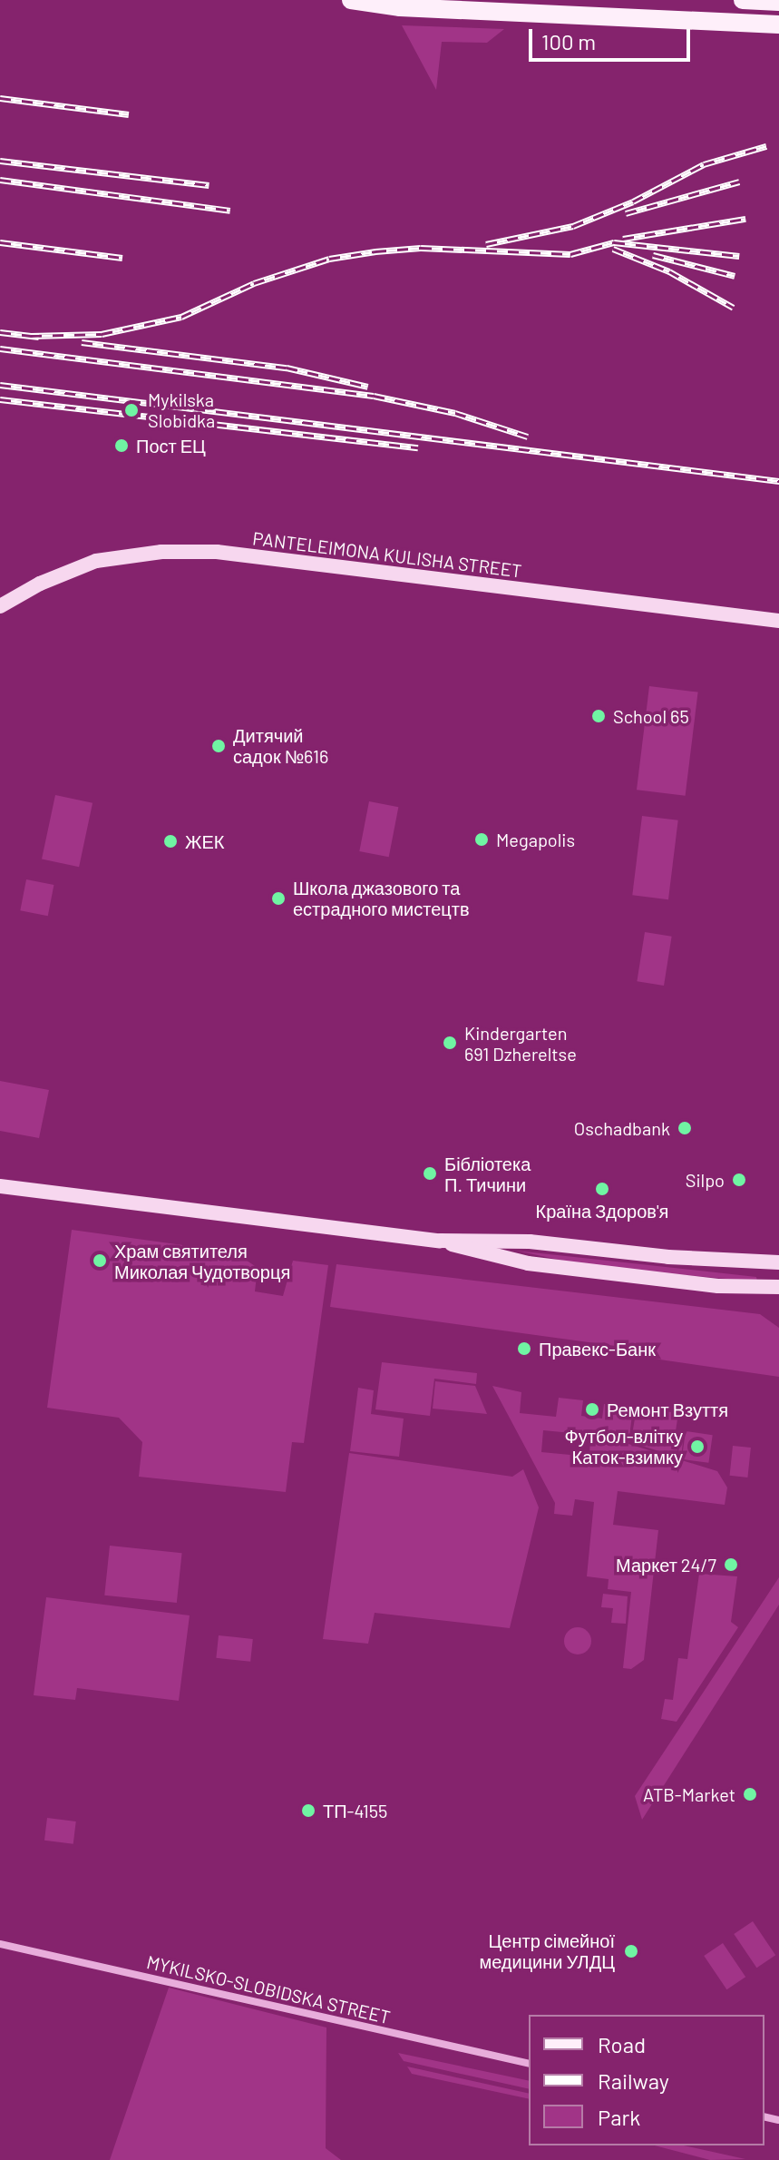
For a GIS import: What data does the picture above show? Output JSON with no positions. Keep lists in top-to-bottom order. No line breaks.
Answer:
{"streets":{"main road":["PANTELEIMONA KULISHA STREET"],"street":["MYKILSKO-SLOBIDSKA STREET"]},"places":["Mykilska Slobidka","Пост ЕЦ","School 65","Дитячий садок №616","Megapolis","ЖЕК","Школа джазового та естрадного мистецтв","Kindergarten 691 Dzhereltse","Oschadbank","Бібліотека П. Тичини","Silpo","Країна Здоров'я","Храм святителя Миколая Чудотворця","Правекс-Банк","Ремонт Взуття","Футбол-влітку Каток-взимку","Маркет 24/7","ATB-Market","ТП-4155","Центр сімейної медицини УЛДЦ"],"legend":["Road","Railway","Park"],"scale_bar":"100 m"}
